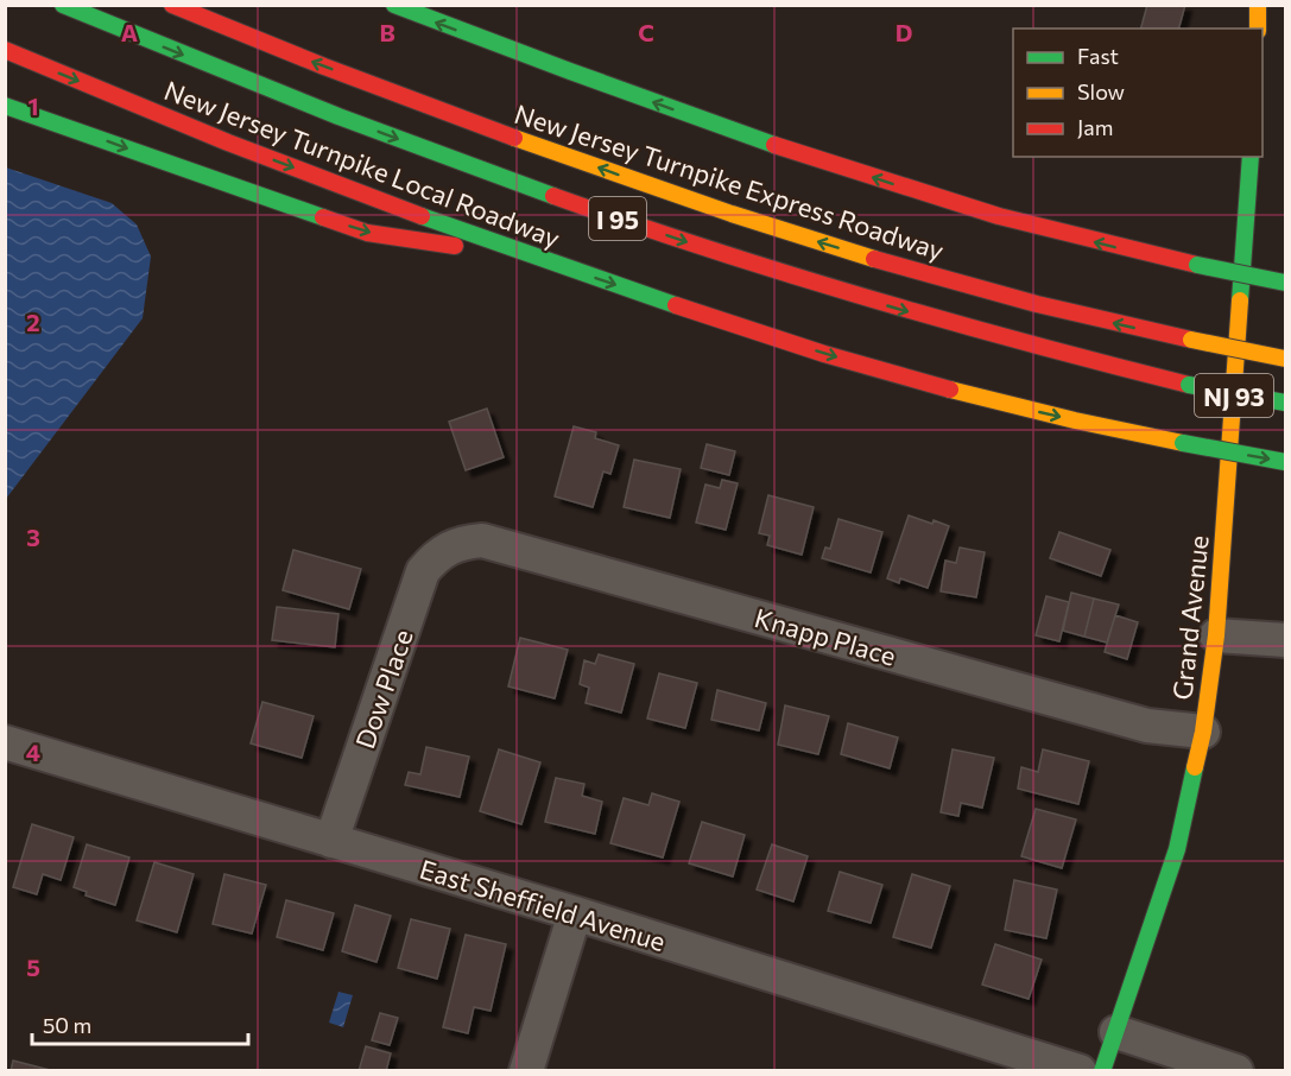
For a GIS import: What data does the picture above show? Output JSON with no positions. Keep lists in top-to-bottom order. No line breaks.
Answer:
{"streets":{"main road":["New Jersey Turnpike Local Roadway","New Jersey Turnpike Express Roadway","I 95","NJ 93","Grand Avenue"],"street":["Knapp Place","Dow Place","East Sheffield Avenue"]},"crossings":[["Grand Avenue","Knapp Place"],["Knapp Place","Dow Place"],["Dow Place","East Sheffield Avenue"]],"legend":["Fast","Slow","Jam"],"scale_bar":"50 m","grid":{"columns":["A","B","C","D"],"rows":["1","2","3","4","5"]}}
